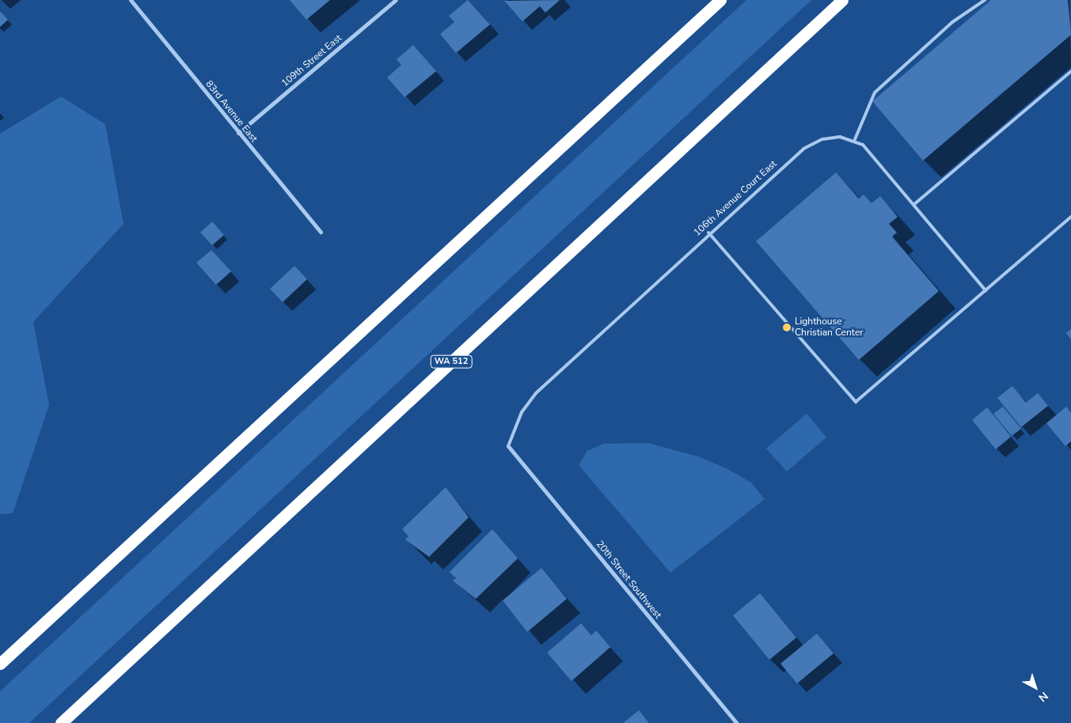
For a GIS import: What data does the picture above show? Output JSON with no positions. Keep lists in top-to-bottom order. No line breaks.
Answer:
{"streets":{"highway":["WA 512"],"street":["109th Street East","83rd Avenue East","20th Street Southwest"],"lane":["106th Avenue Court East"]},"crossings":[["109th Street East","83rd Avenue East"],["106th Avenue Court East","20th Street Southwest"]],"places":["Lighthouse Christian Center"],"north":"bottom right"}
